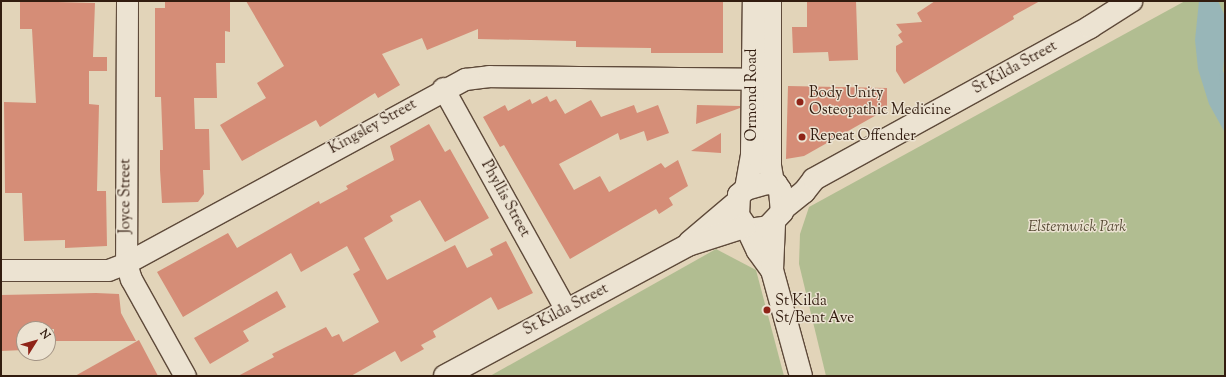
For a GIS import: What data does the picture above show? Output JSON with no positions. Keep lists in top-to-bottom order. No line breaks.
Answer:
{"streets":{"main road":["St Kilda Street","Ormond Road"],"street":["Kingsley Street","Joyce Street","Phyllis Street"]},"crossings":[["St Kilda Street","Ormond Road"],["St Kilda Street","Phyllis Street"],["Ormond Road","Kingsley Street"],["Kingsley Street","Joyce Street"],["Kingsley Street","Phyllis Street"]],"parks":["Elsternwick Park"],"places":["Body Unity Osteopathic Medicine","Repeat Offender","St Kilda St/Bent Ave"],"north":"top right"}
